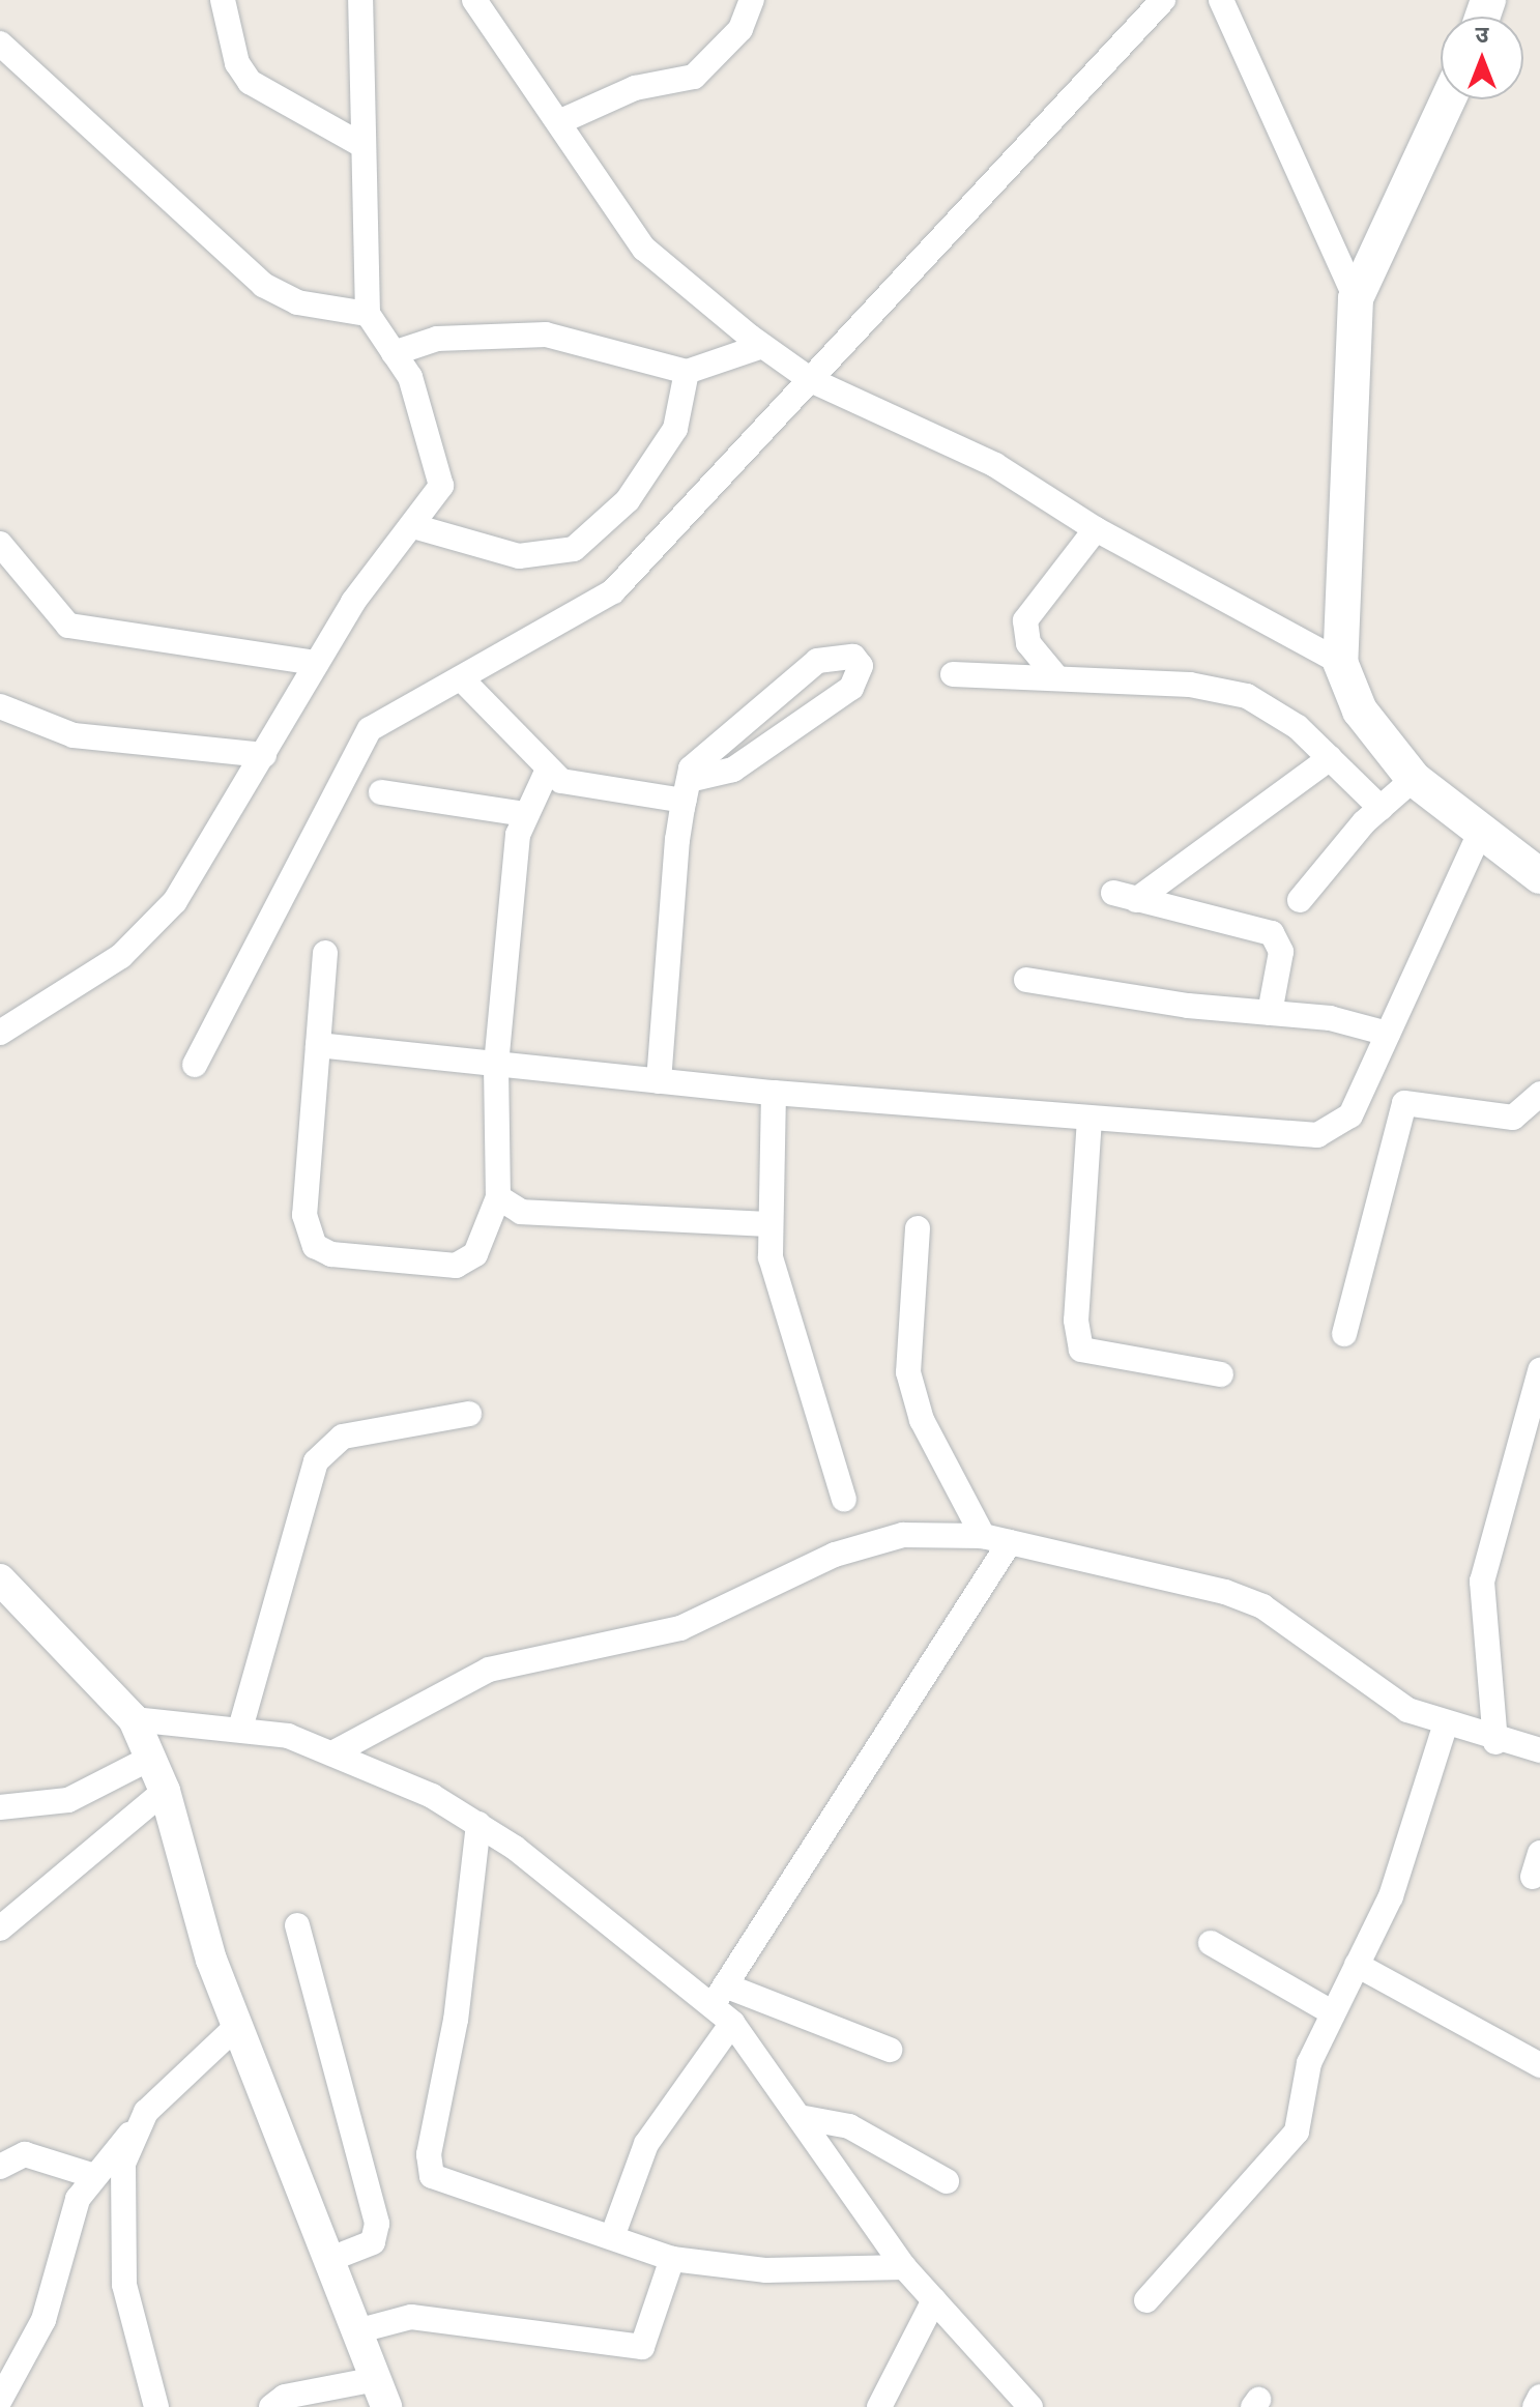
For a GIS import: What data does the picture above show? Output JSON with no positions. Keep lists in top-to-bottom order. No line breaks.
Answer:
{"north":"top"}
